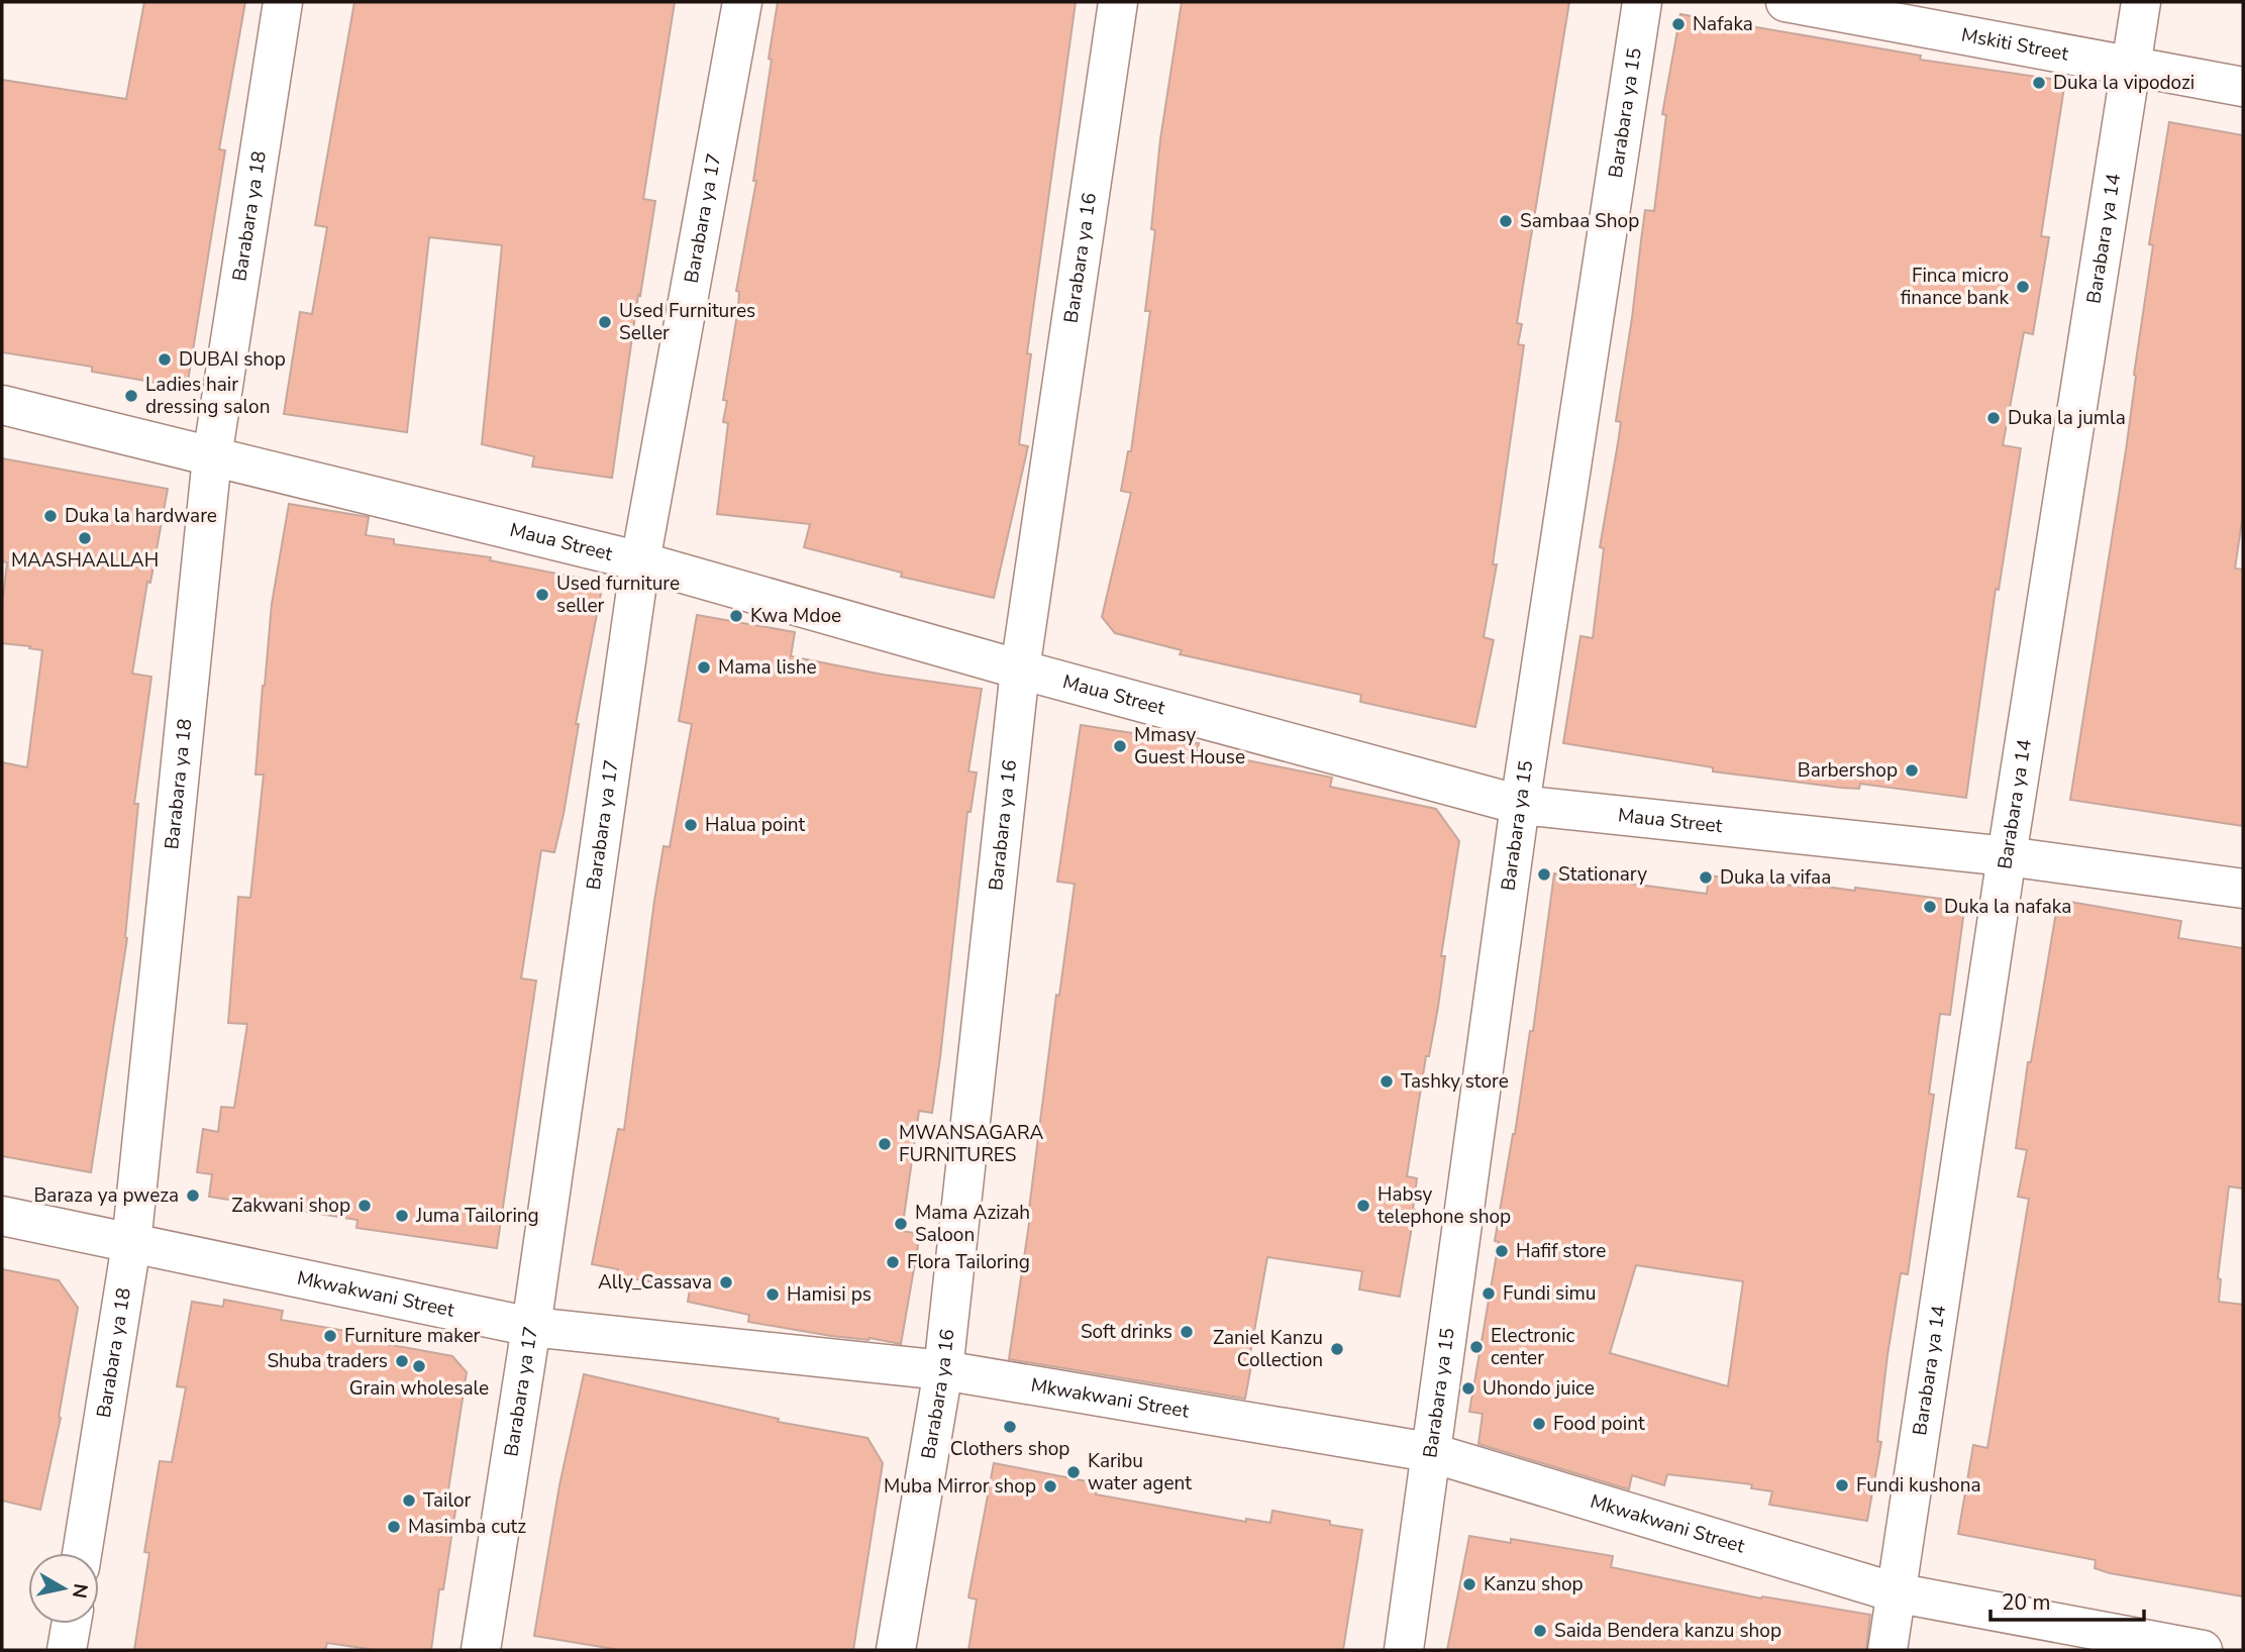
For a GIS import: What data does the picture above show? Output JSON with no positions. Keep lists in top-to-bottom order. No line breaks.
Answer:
{"streets":{"street":["Mskiti Street","Barabara ya 15","Barabara ya 18","Barabara ya 17","Barabara ya 14","Barabara ya 16","Maua Street","Mkwakwani Street"]},"crossings":[["Mskiti Street","Barabara ya 14"],["Barabara ya 15","Maua Street"],["Barabara ya 15","Mkwakwani Street"],["Barabara ya 18","Maua Street"],["Barabara ya 18","Mkwakwani Street"],["Barabara ya 17","Maua Street"],["Barabara ya 17","Mkwakwani Street"],["Barabara ya 14","Maua Street"],["Barabara ya 14","Mkwakwani Street"],["Barabara ya 16","Maua Street"],["Barabara ya 16","Mkwakwani Street"]],"places":["Nafaka","Duka la vipodozi","Sambaa Shop","Finca micro finance bank","Used Furnitures Seller","DUBAI shop","Ladies hair dressing salon","Duka la jumla","Duka la hardware","MAASHAALLAH","Used furniture seller","Kwa Mdoe","Mama lishe","Mmasy Guest House","Barbershop","Halua point","Stationary","Duka la vifaa","Duka la nafaka","Tashky store","MWANSAGARA FURNITURES","Baraza ya pweza","Zakwani shop","Habsy telephone shop","Juma Tailoring","Mama Azizah Saloon","Hafif store","Flora Tailoring","Ally_Cassava","Fundi simu","Hamisi ps","Soft drinks","Furniture maker","Electronic center","Zaniel Kanzu Collection","Shuba traders","Grain wholesale","Uhondo juice","Food point","Clothers shop","Karibu water agent","Fundi kushona","Muba Mirror shop","Tailor","Masimba cutz","Kanzu shop","Saida Bendera kanzu shop"],"scale_bar":"20 m","north":"right"}
